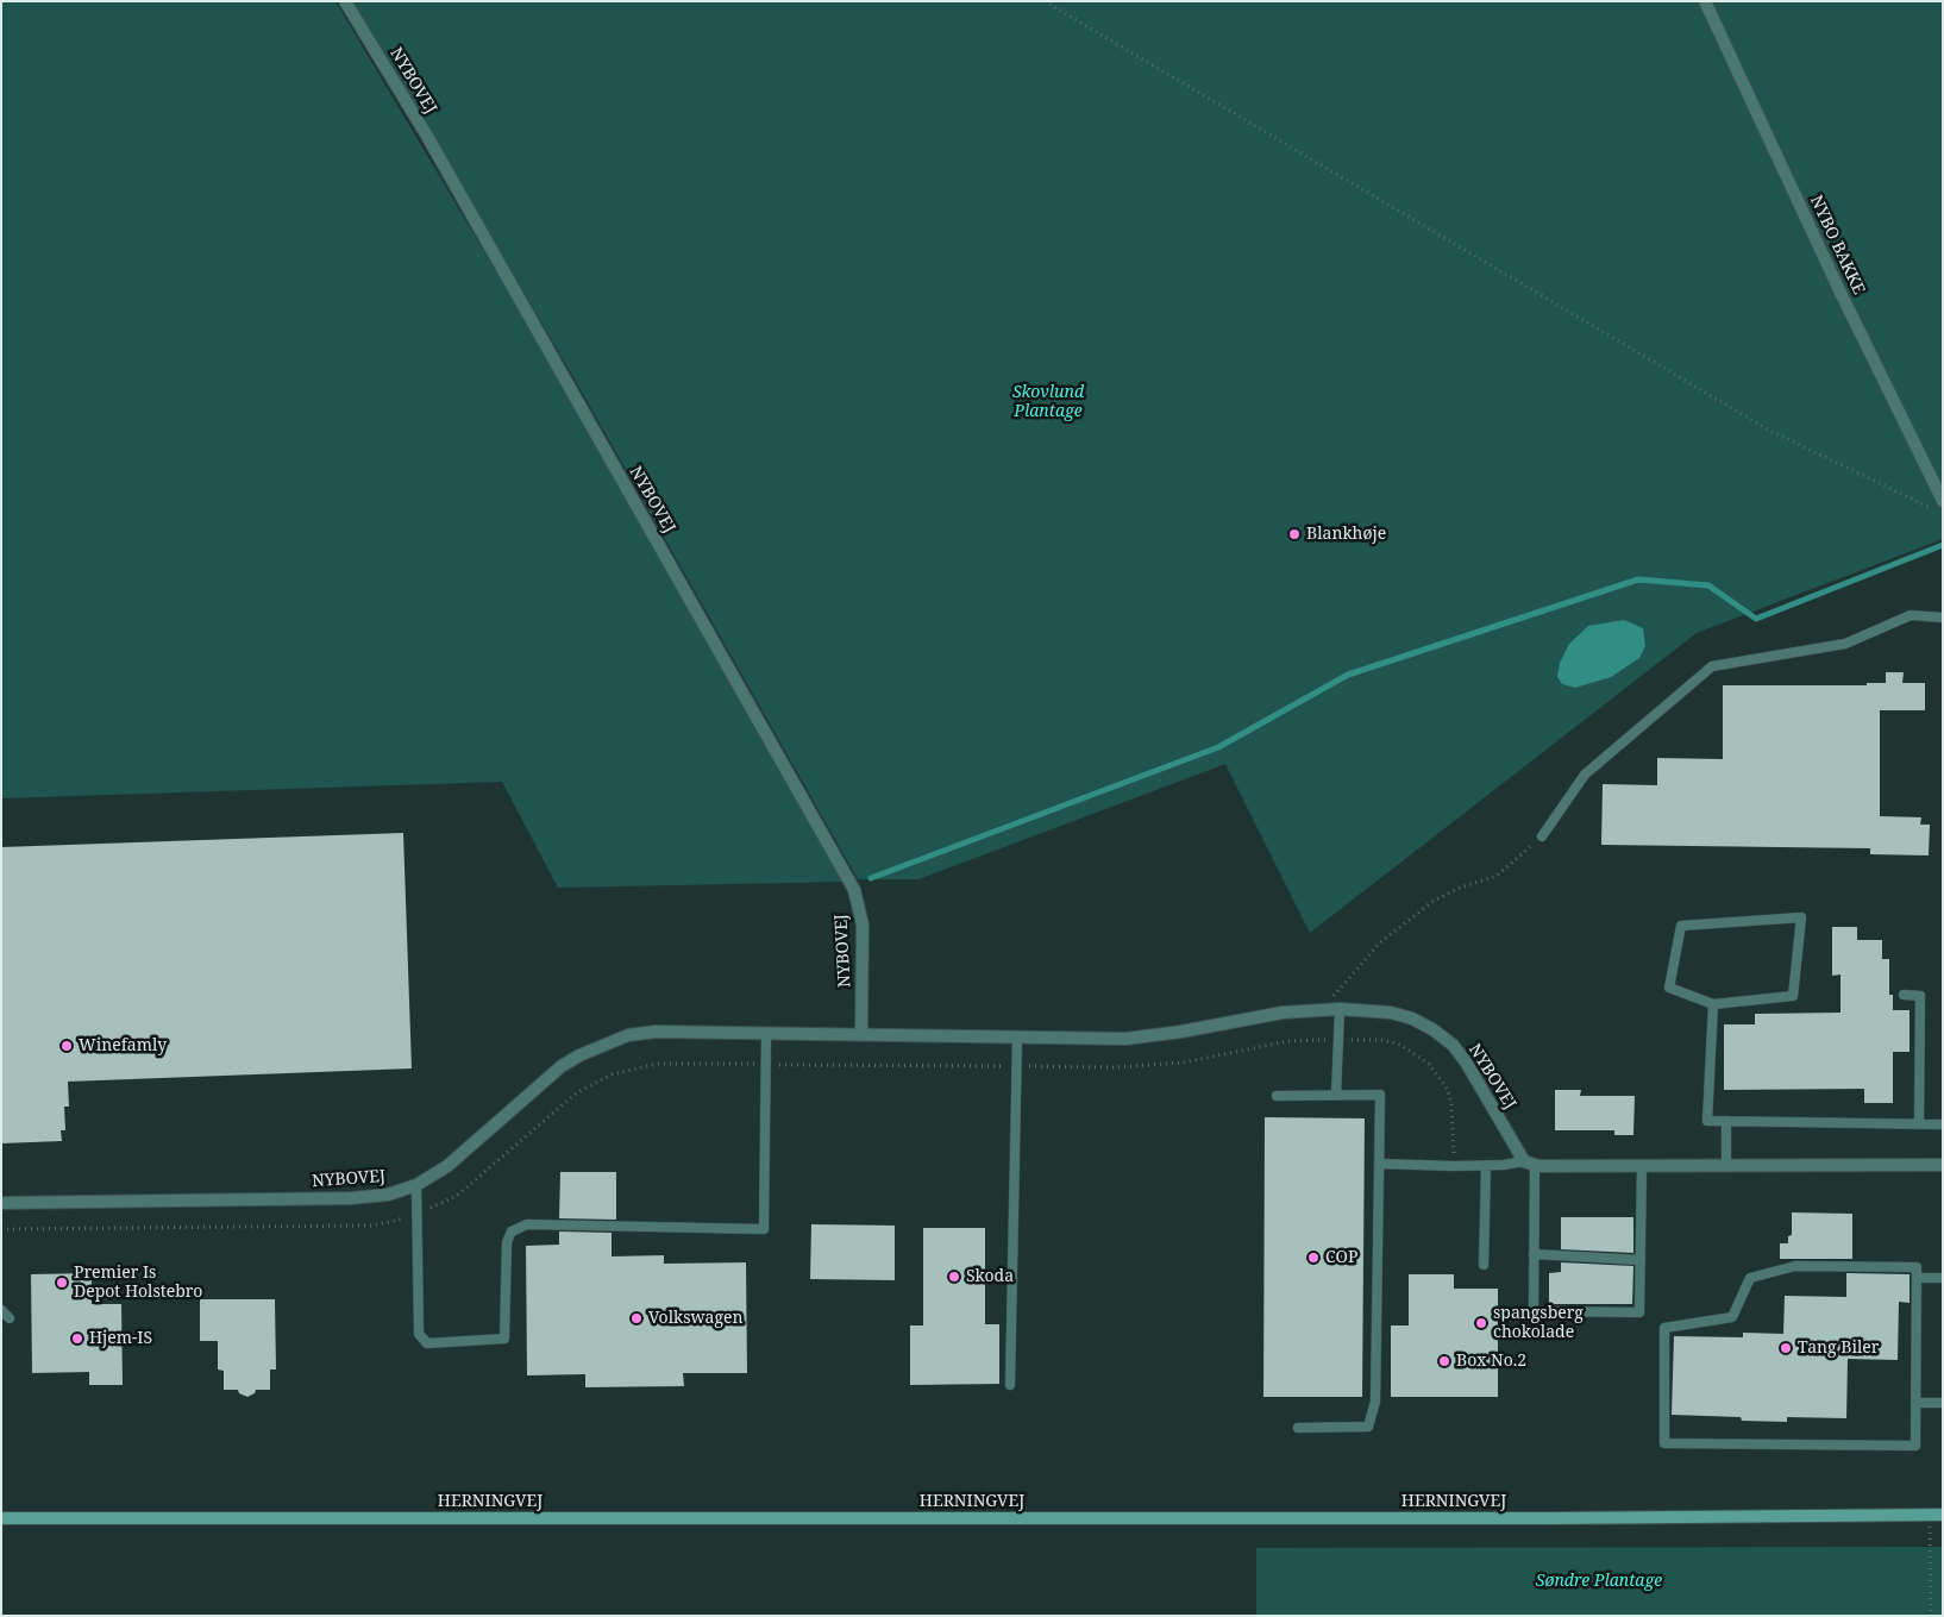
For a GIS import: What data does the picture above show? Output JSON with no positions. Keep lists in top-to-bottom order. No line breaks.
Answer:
{"streets":{"main road":["HERNINGVEJ"],"street":["NYBOVEJ","NYBO BAKKE"]},"parks":["Skovlund Plantage","Søndre Plantage"],"places":["Blankhøje","Winefamly","COP","Skoda","Premier Is Depot Holstebro","Volkswagen","spangsberg chokolade","Hjem-IS","Tang Biler","Box No.2"]}
